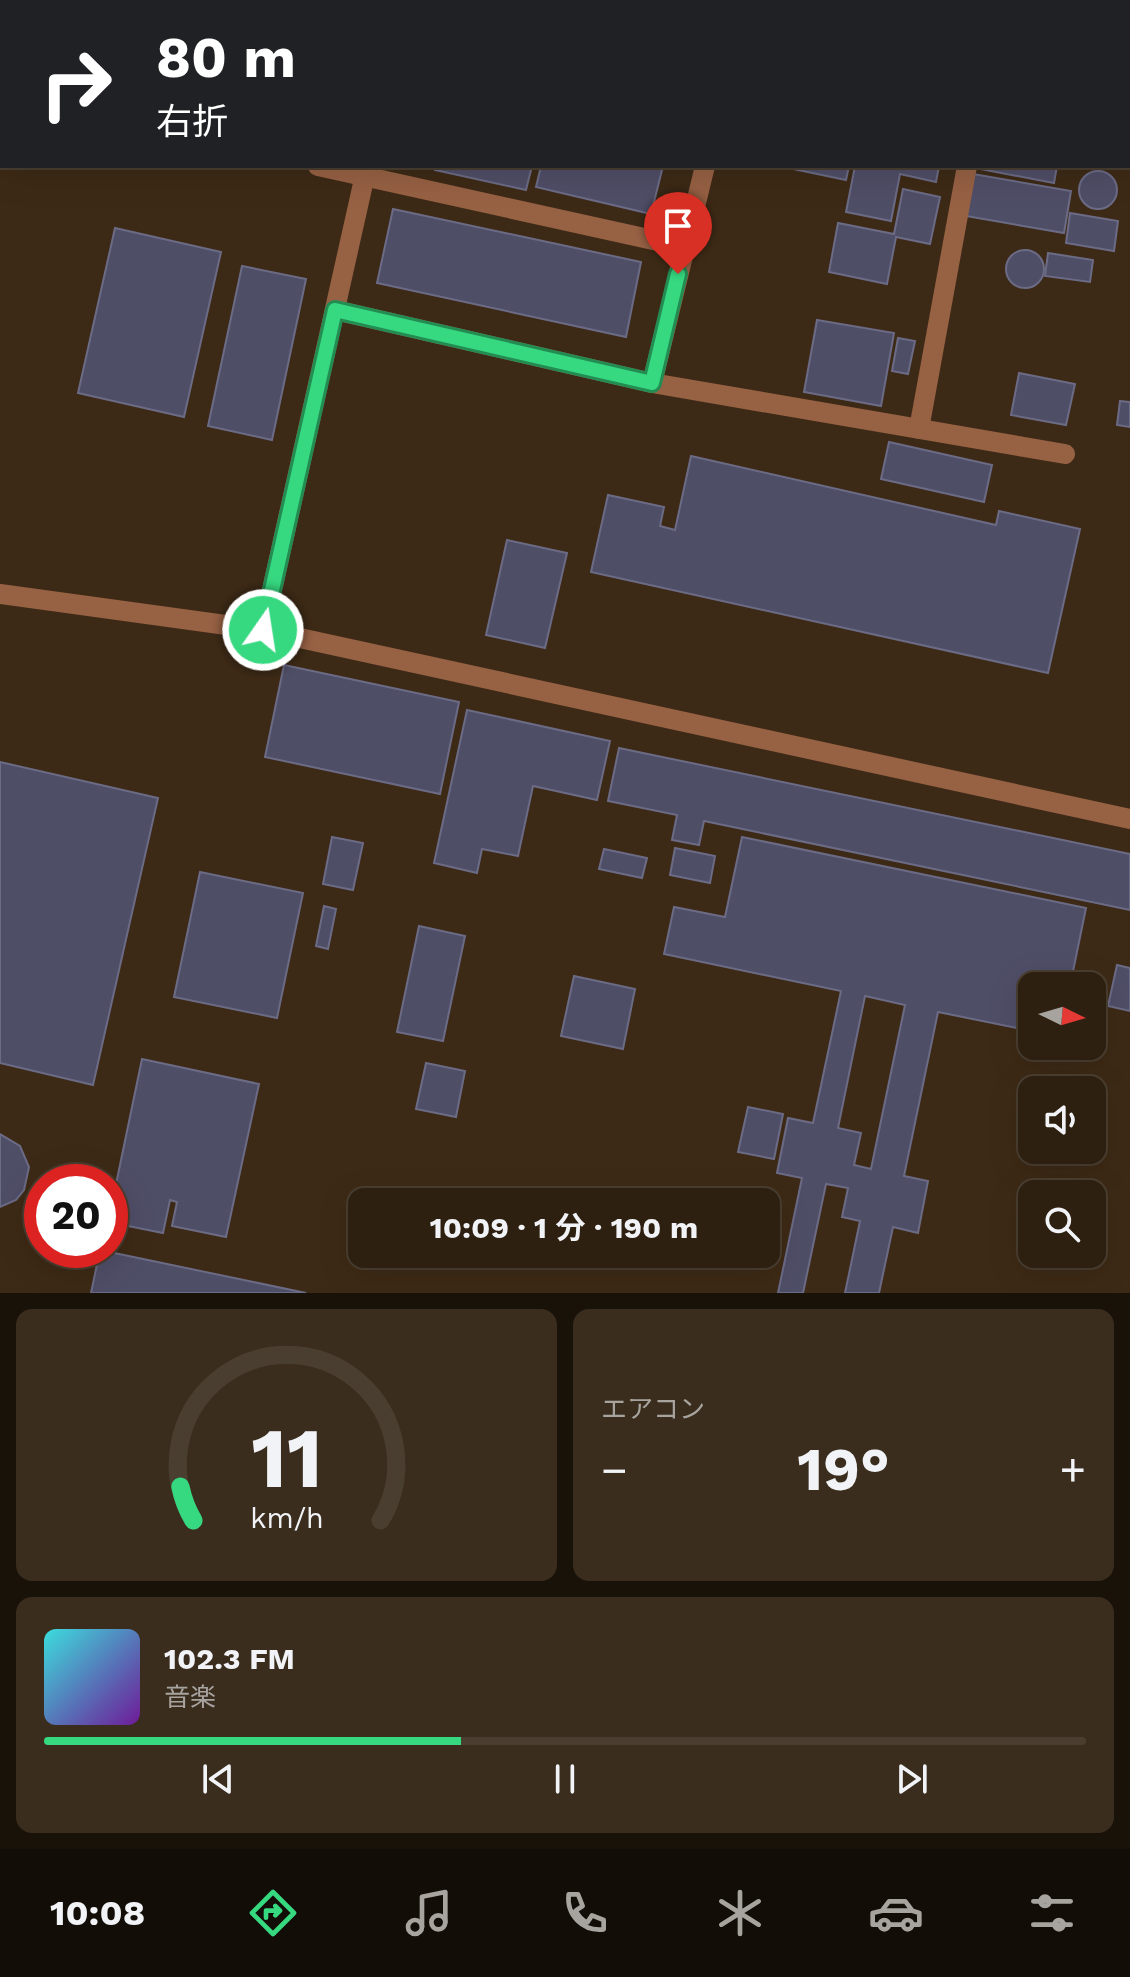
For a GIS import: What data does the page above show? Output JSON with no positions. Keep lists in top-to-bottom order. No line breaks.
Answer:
{"north":"right","page":{"turn":["80 m","右折"],"limit":"20","trip":"10:09 · 1 分 · 190 m","tile":"エアコン","heat":["−","19°","+"],"song":["102.3 FM","音楽"],"tabs":"10:08","gauge":["11","km/h"]}}
